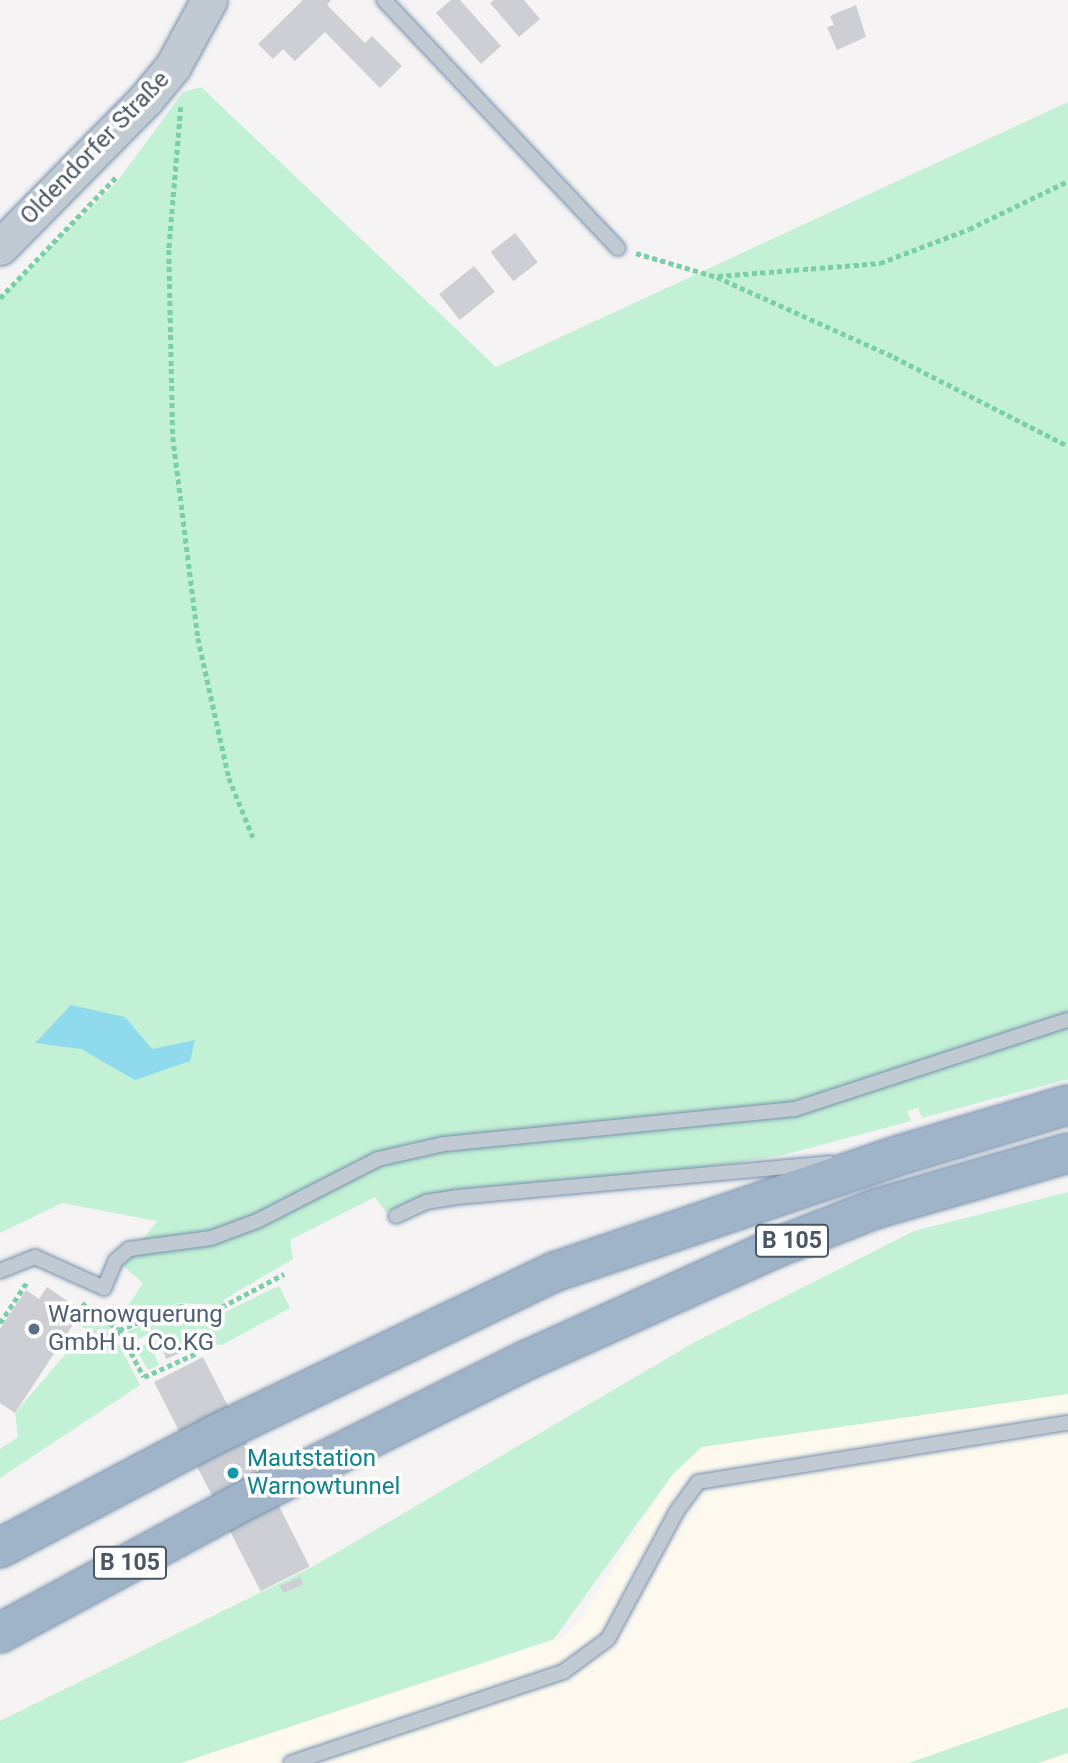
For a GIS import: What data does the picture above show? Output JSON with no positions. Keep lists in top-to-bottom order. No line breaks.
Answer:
{"streets":{"highway":["B 105"],"street":["Oldendorfer Straße"]},"places":["Warnowquerung GmbH u. Co.KG","Mautstation Warnowtunnel"]}
